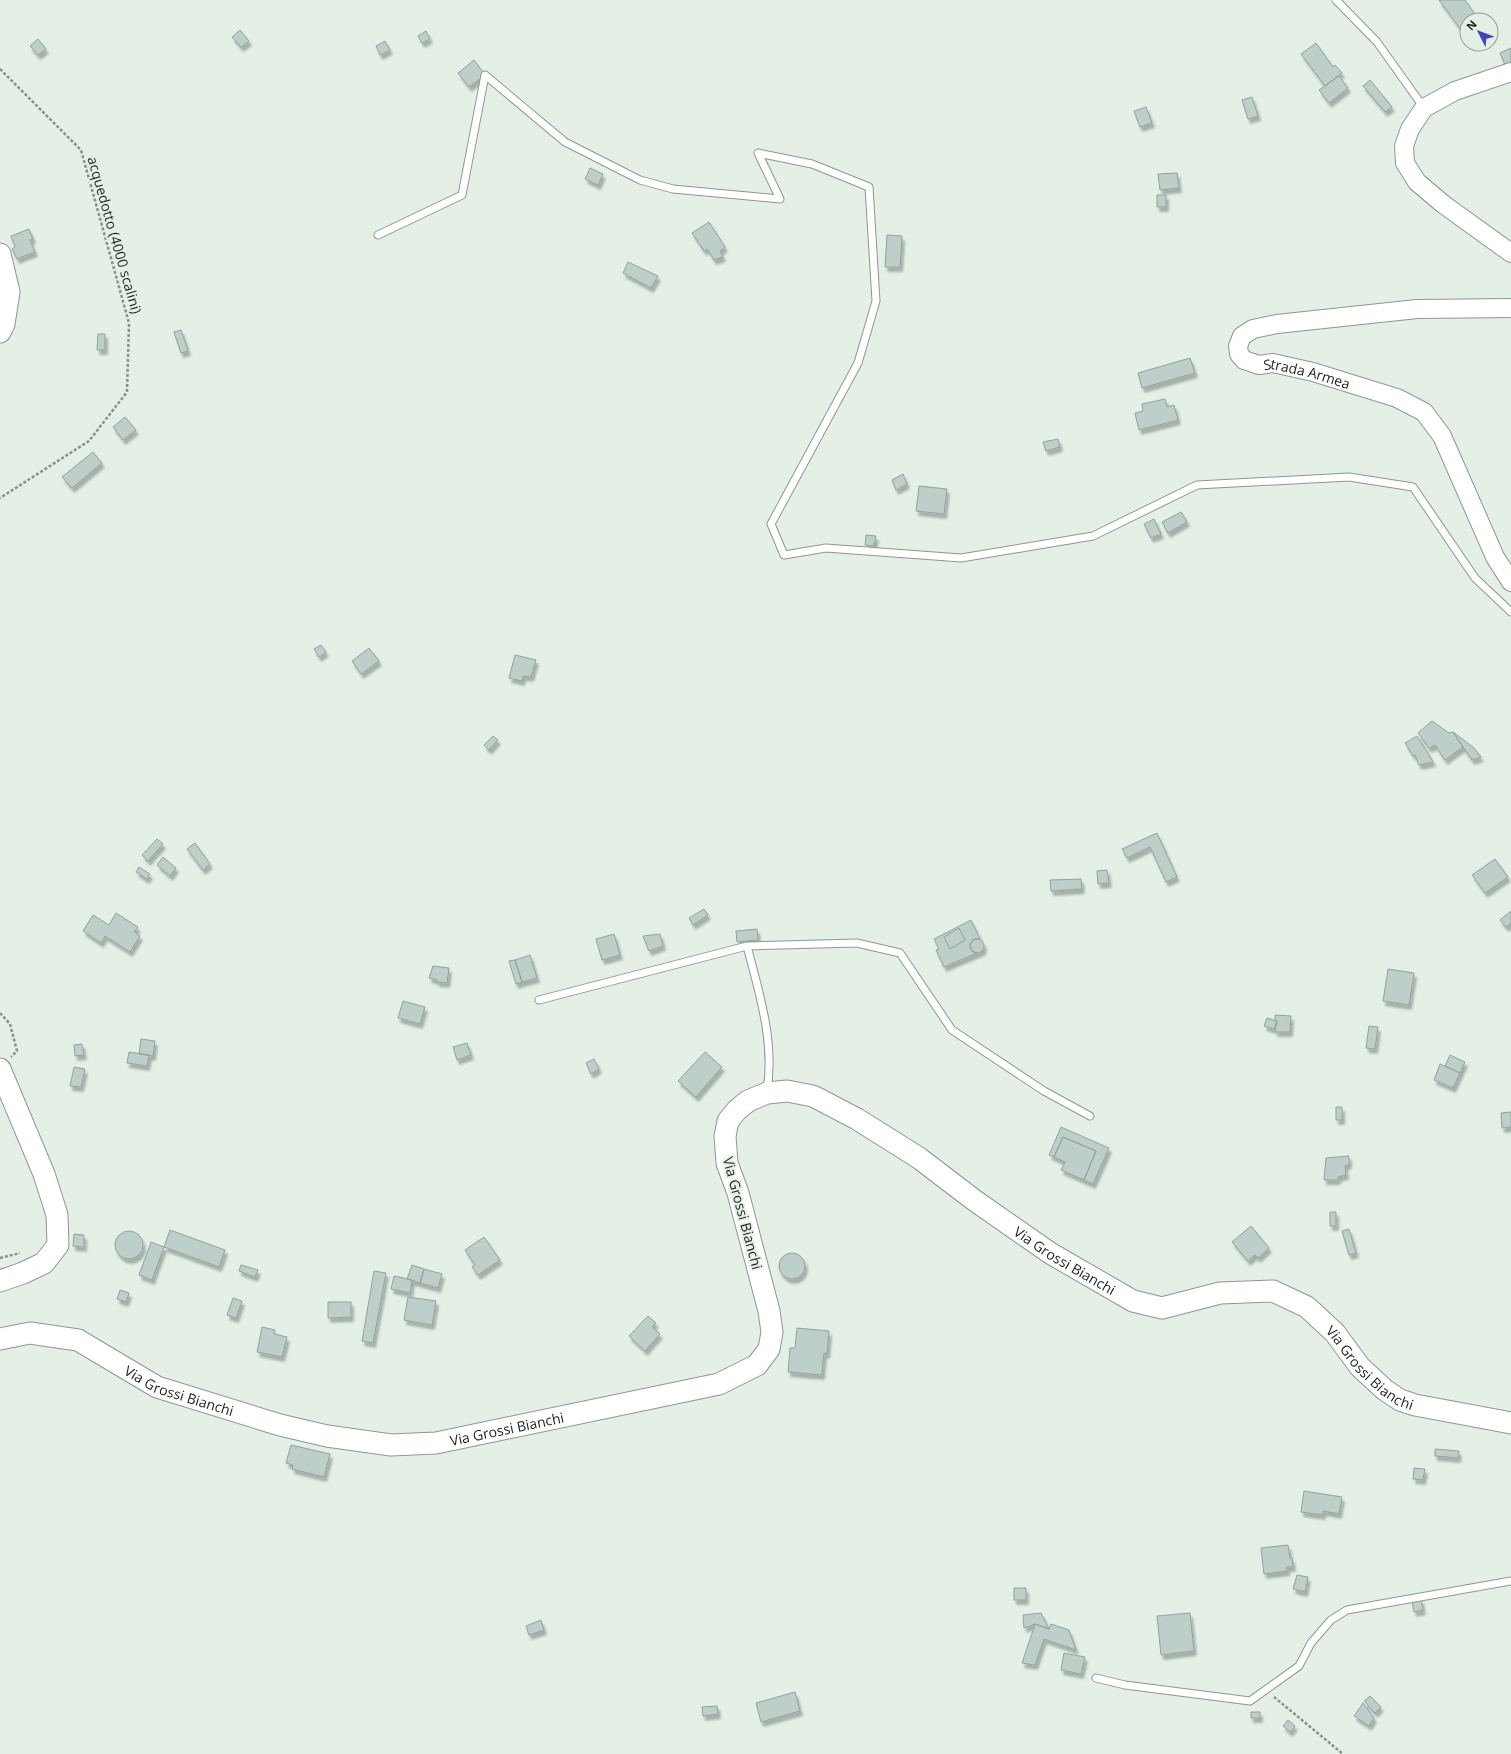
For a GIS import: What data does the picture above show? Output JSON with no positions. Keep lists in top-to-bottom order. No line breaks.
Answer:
{"streets":{"main road":["Via Grossi Bianchi"],"street":["Strada Armea"],"path":["acquedotto (4000 scalini)"]},"north":"top left"}
